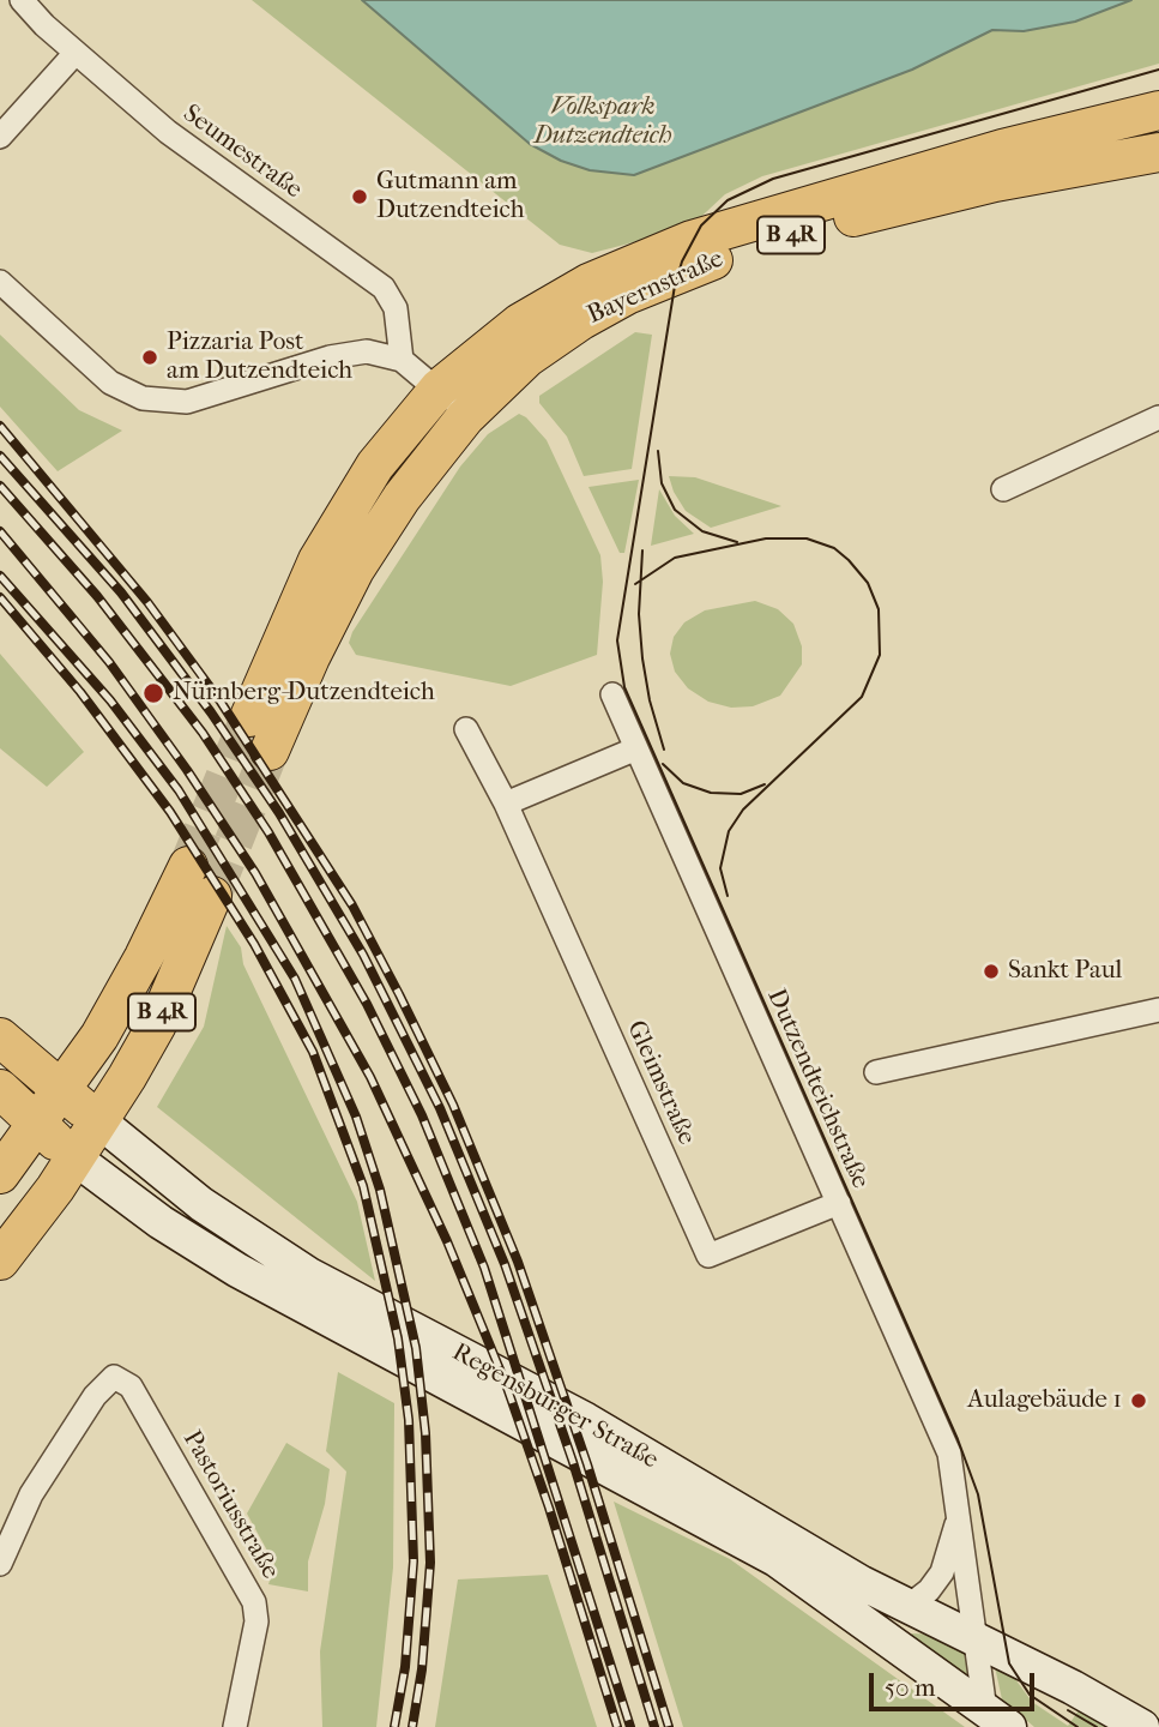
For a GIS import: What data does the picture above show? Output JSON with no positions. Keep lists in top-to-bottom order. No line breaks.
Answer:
{"streets":{"main road":["B 4R","Bayernstraße","Regensburger Straße"],"street":["Seumestraße","Gleimstraße","Dutzendteichstraße","Pastoriusstraße"]},"crossings":[["B 4R","Bayernstraße"],["B 4R","Regensburger Straße"],["Gleimstraße","Dutzendteichstraße"],["Dutzendteichstraße","Regensburger Straße"]],"parks":["Volkspark Dutzendteich"],"places":["Gutmann am Dutzendteich","Pizzaria Post am Dutzendteich","Nürnberg-Dutzendteich","Sankt Paul","Aulagebäude 1"],"scale_bar":"50 m"}
